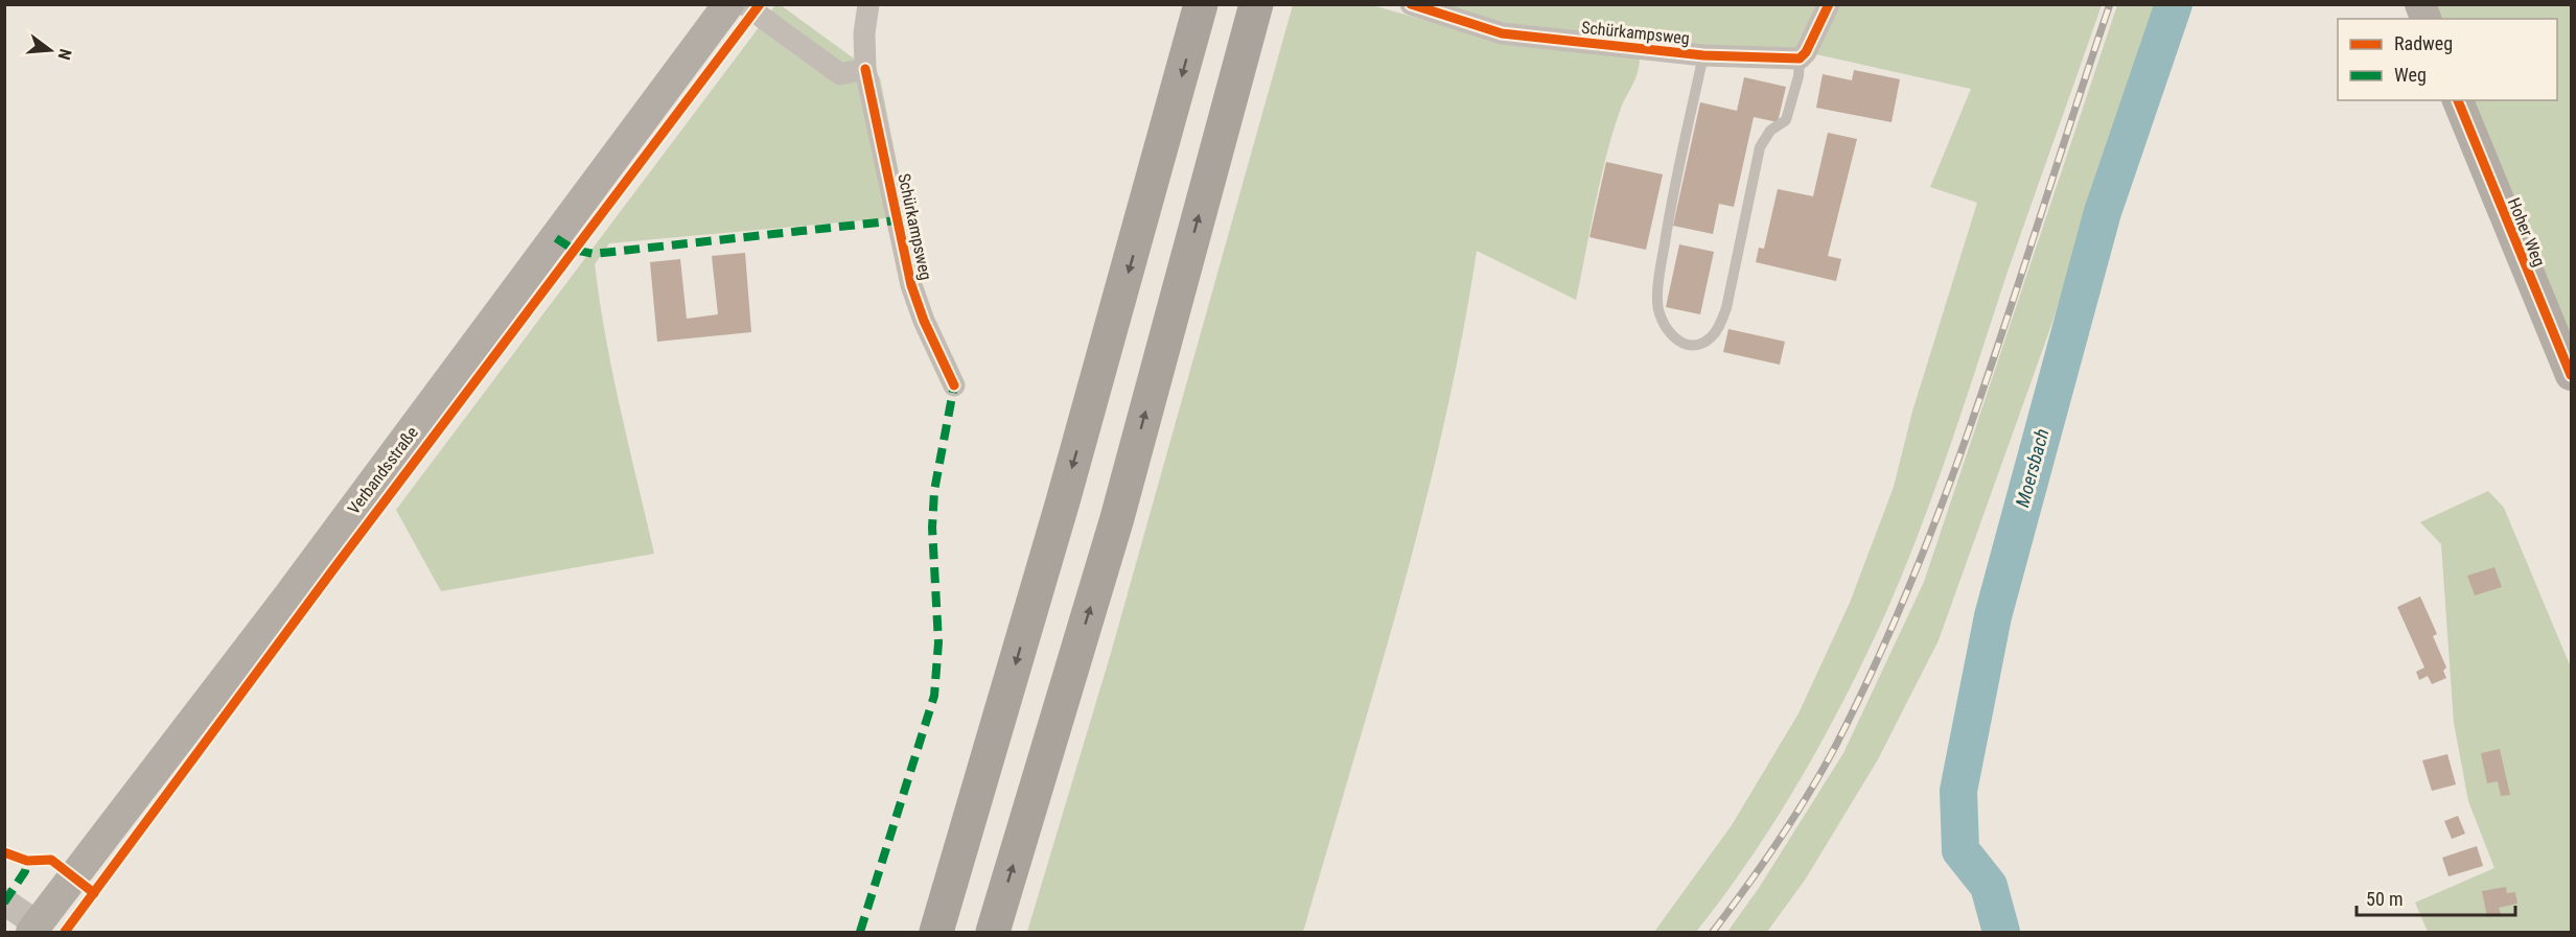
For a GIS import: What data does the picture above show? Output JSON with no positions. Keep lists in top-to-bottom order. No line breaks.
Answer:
{"streets":{"main road":["Hoher Weg","Verbandsstraße"],"street":["Schürkampsweg"]},"water":["Moersbach"],"legend":["Radweg","Weg"],"scale_bar":"50 m","north":"right"}
